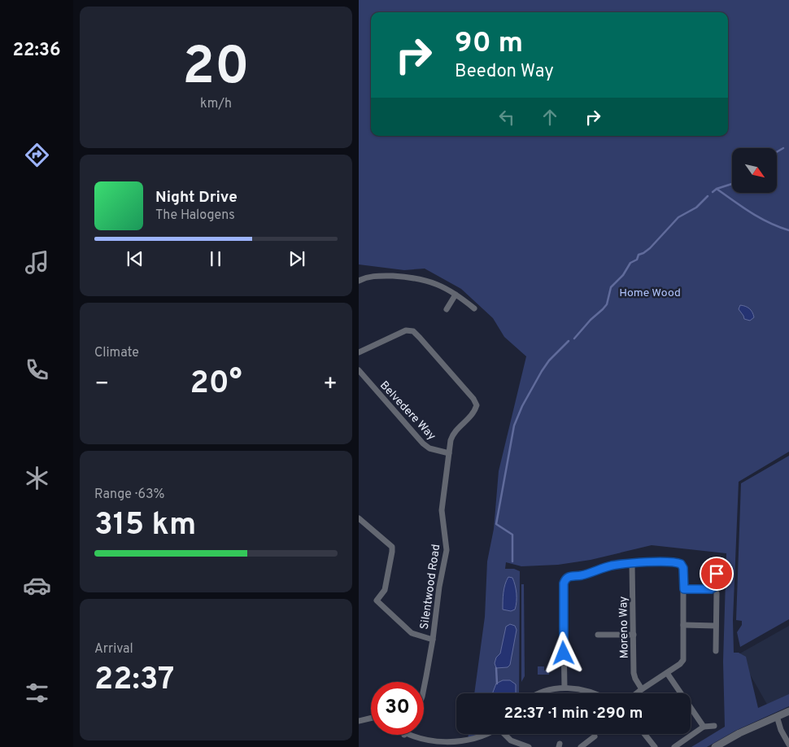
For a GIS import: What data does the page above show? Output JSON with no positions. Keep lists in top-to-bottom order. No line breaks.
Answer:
{"streets":{"street":["Belvedere Way","Silentwood Road","Moreno Way"]},"crossings":[["Belvedere Way","Silentwood Road"]],"parks":["Home Wood"],"north":"bottom right","page":{"tabs":"22:36","tile":[["20","km/h"],"Climate",["Range · 63%","315 km"],["Arrival","22:37"]],"turn":["90 m","Beedon Way"],"song":["Night Drive","The Halogens"],"heat":["−","20°","+"],"limit":"30","trip":"22:37 · 1 min · 290 m"}}
